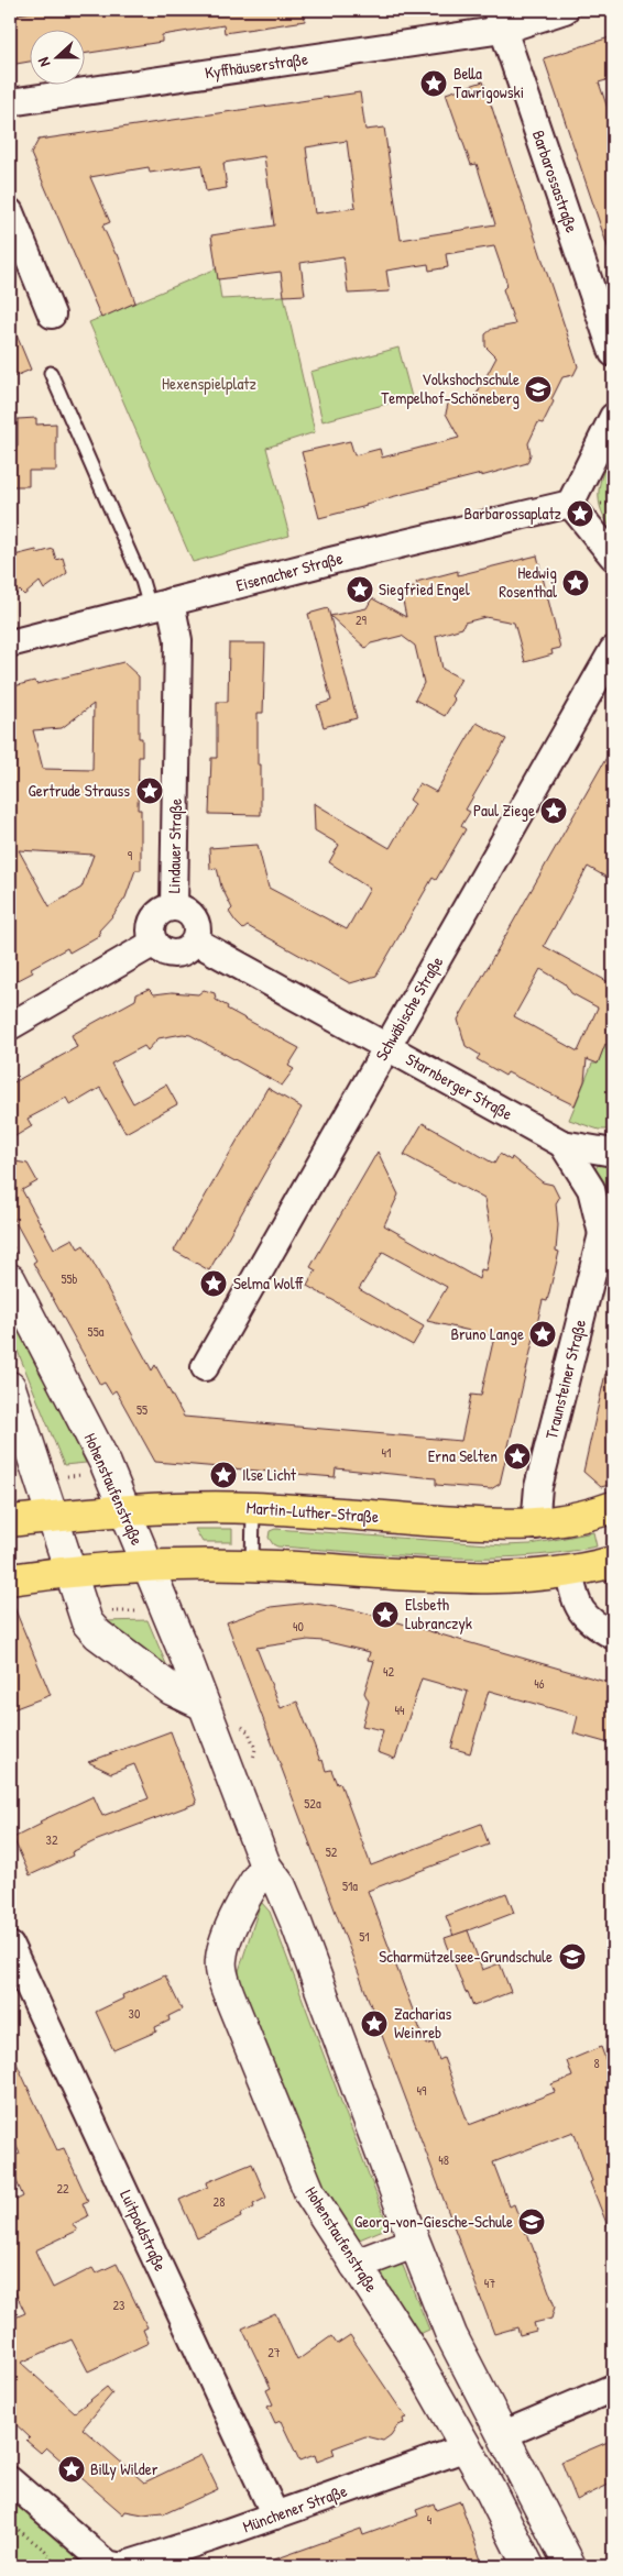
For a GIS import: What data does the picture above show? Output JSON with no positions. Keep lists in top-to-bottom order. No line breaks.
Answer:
{"streets":{"main road":["Hohenstaufenstraße","Martin-Luther-Straße"],"street":["Kyffhäuserstraße","Barbarossastraße","Eisenacher Straße","Lindauer Straße","Schwäbische Straße","Starnberger Straße","Traunsteiner Straße","Luitpoldstraße","Münchener Straße"]},"crossings":[["Kyffhäuserstraße","Barbarossastraße"],["Eisenacher Straße","Lindauer Straße"],["Lindauer Straße","Starnberger Straße"],["Schwäbische Straße","Starnberger Straße"],["Starnberger Straße","Traunsteiner Straße"],["Traunsteiner Straße","Martin-Luther-Straße"],["Hohenstaufenstraße","Martin-Luther-Straße"],["Hohenstaufenstraße","Münchener Straße"],["Luitpoldstraße","Münchener Straße"]],"parks":["Hexenspielplatz"],"places":{"place":["Bella Tawrigowski","Barbarossaplatz","Hedwig Rosenthal","Siegfried Engel","Gertrude Strauss","Paul Ziege","Selma Wolff","Bruno Lange","Erna Selten","Ilse Licht","Elsbeth Lubranczyk","Zacharias Weinreb","Billy Wilder"],"school or university":["Volkshochschule Tempelhof-Schöneberg","Scharmützelsee-Grundschule","Georg-von-Giesche-Schule"]},"house_numbers":["29","9","55b","55a","55","41","40","42","46","44","52a","32","52","51a","51","30","8","49","48","22","28","47","23","27","4"],"north":"left"}
